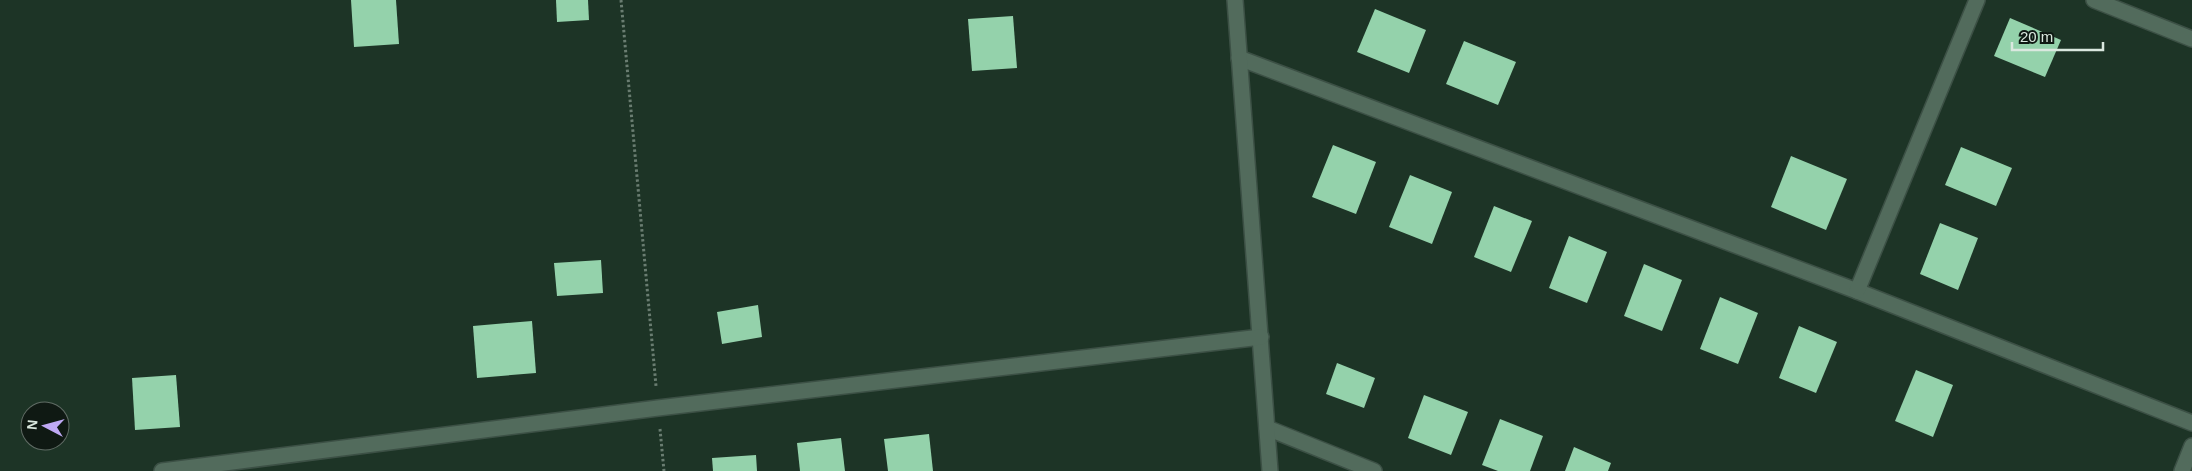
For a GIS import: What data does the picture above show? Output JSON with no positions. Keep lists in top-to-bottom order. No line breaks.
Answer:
{"scale_bar":"20 m","north":"left"}
